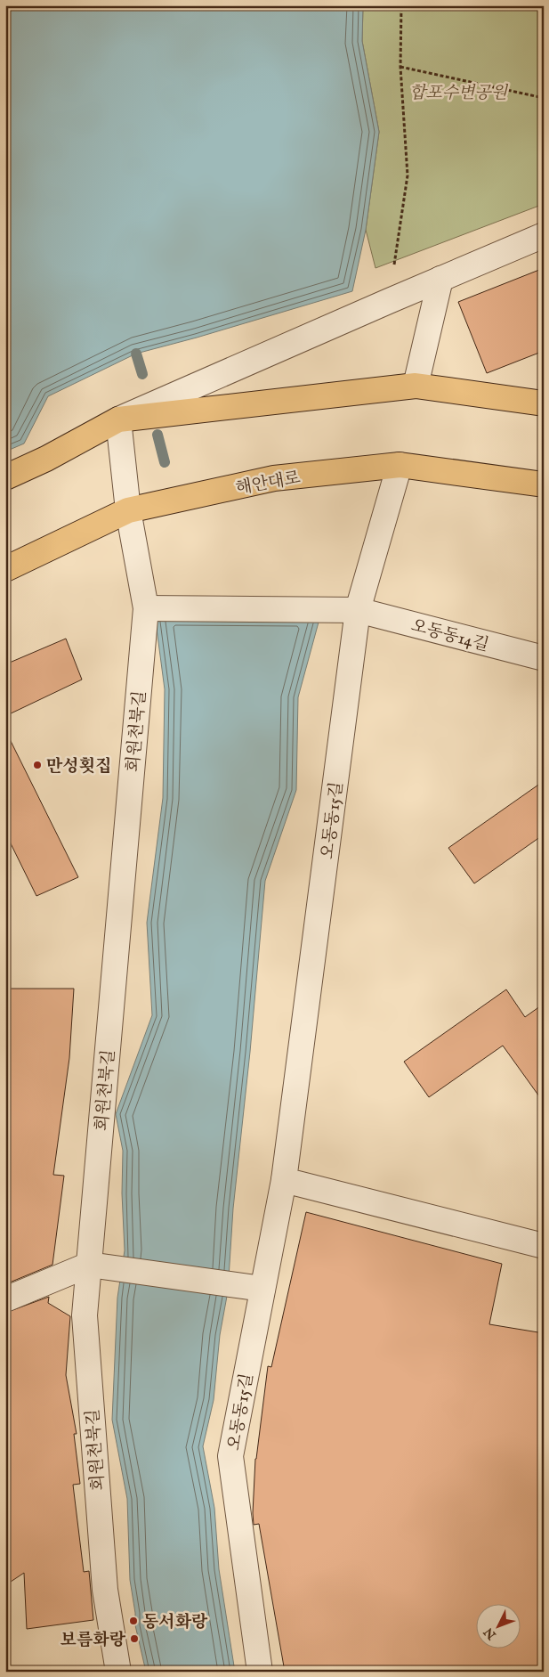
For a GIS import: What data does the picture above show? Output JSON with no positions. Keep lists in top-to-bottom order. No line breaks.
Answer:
{"streets":{"main road":["해안대로"],"street":["오동동14길","회원천북길","오동동15길"]},"crossings":[["해안대로","회원천북길"],["해안대로","오동동15길"],["오동동14길","회원천북길"],["오동동14길","오동동15길"]],"parks":["합포수변공원"],"places":["만성횟집","동서화랑","보름화랑"],"north":"bottom left"}
